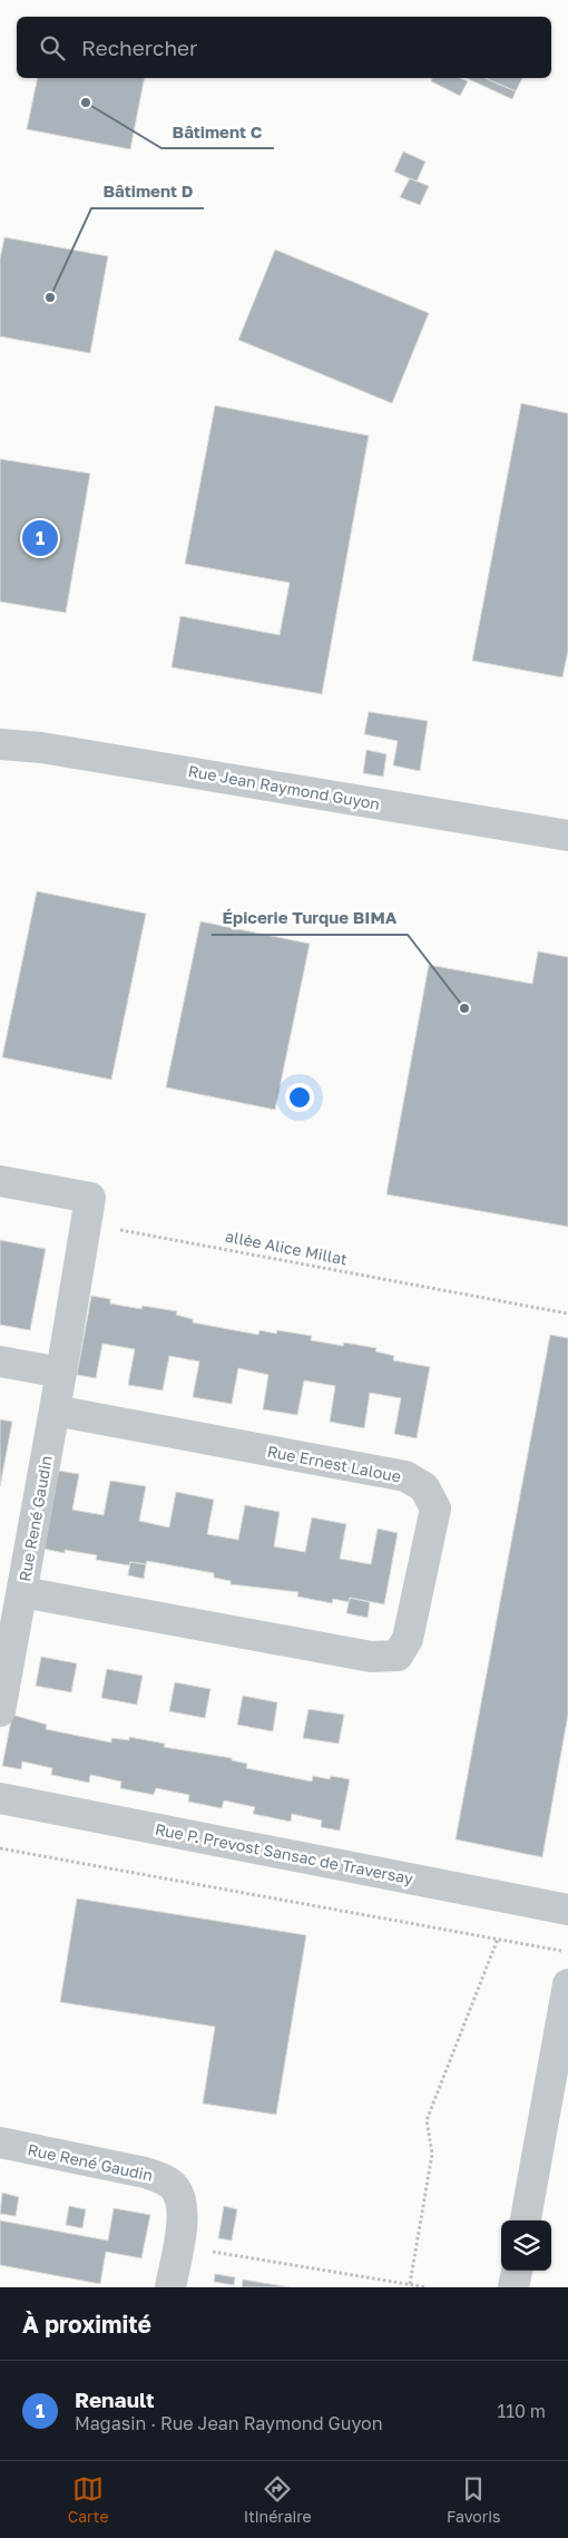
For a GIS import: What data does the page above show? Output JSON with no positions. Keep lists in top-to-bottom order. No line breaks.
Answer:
{"streets":{"street":["Rue Jean Raymond Guyon","Rue Ernest Laloue","Rue René Gaudin","Rue P. Prevost Sansac de Traversay"],"path":["allėe Alice Millat"]},"crossings":[["Rue Ernest Laloue","Rue René Gaudin"]],"places":["Bâtiment C","Bâtiment D","Épicerie Turque BIMA"],"page":{"search":"Rechercher","pins":"1","heading":"À proximité","list":[{"mark":"1","name":"Renault","note":"Magasin · Rue Jean Raymond Guyon","value":"110 m"}],"nav":["Carte","Itinéraire","Favoris"]}}
